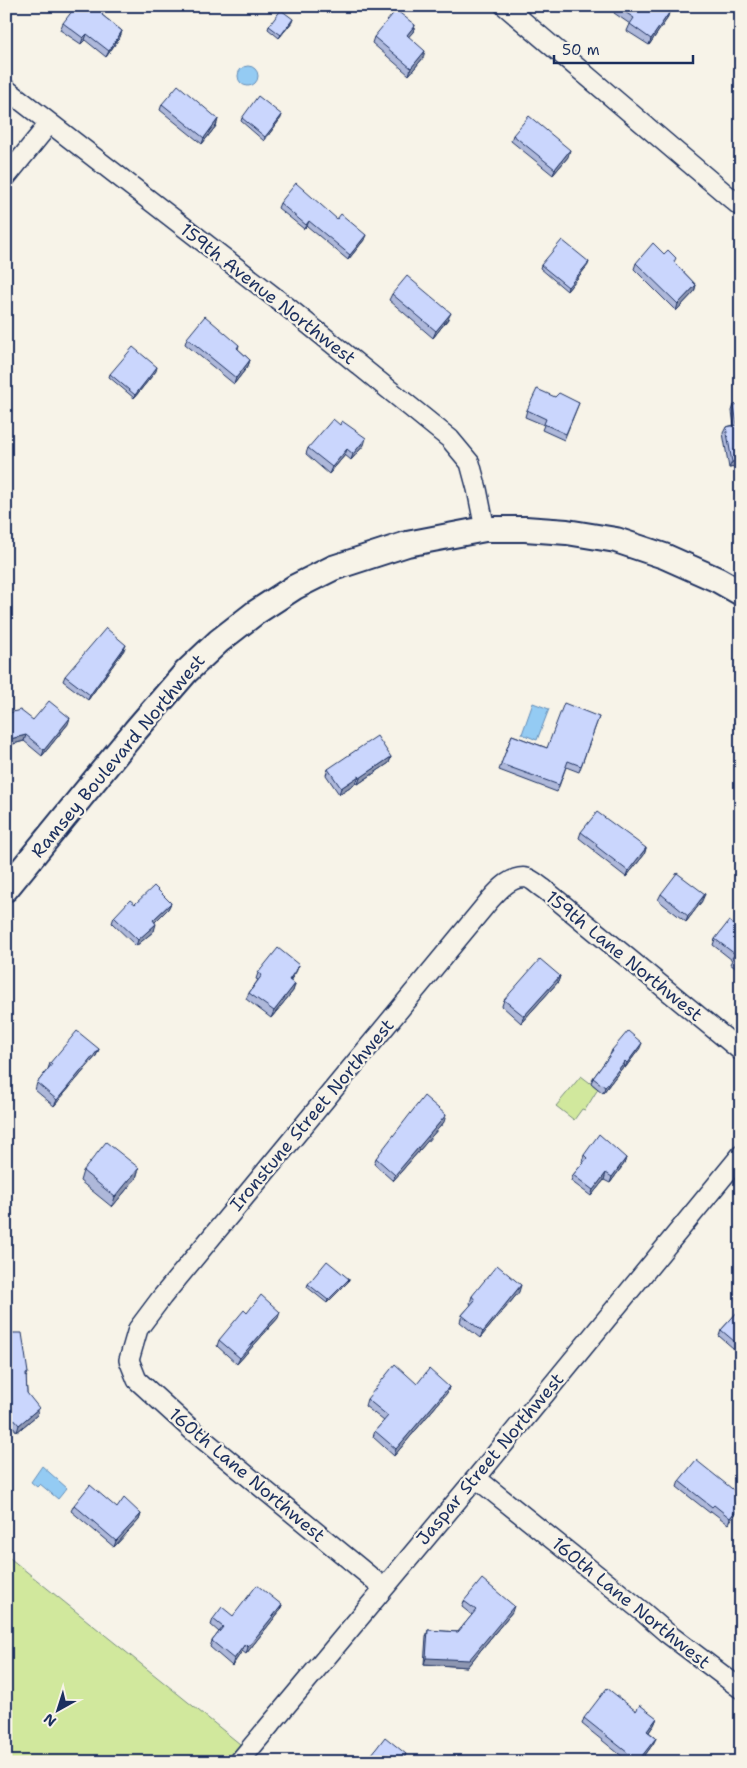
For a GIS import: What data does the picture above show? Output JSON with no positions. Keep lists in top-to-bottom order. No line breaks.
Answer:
{"streets":{"street":["159th Avenue Northwest","Ramsey Boulevard Northwest","159th Lane Northwest","Ironstune Street Northwest","Jaspar Street Northwest","160th Lane Northwest"]},"crossings":[["159th Avenue Northwest","Ramsey Boulevard Northwest"],["159th Lane Northwest","Ironstune Street Northwest"],["Ironstune Street Northwest","160th Lane Northwest"],["Jaspar Street Northwest","160th Lane Northwest"]],"scale_bar":"50 m","north":"bottom left"}
